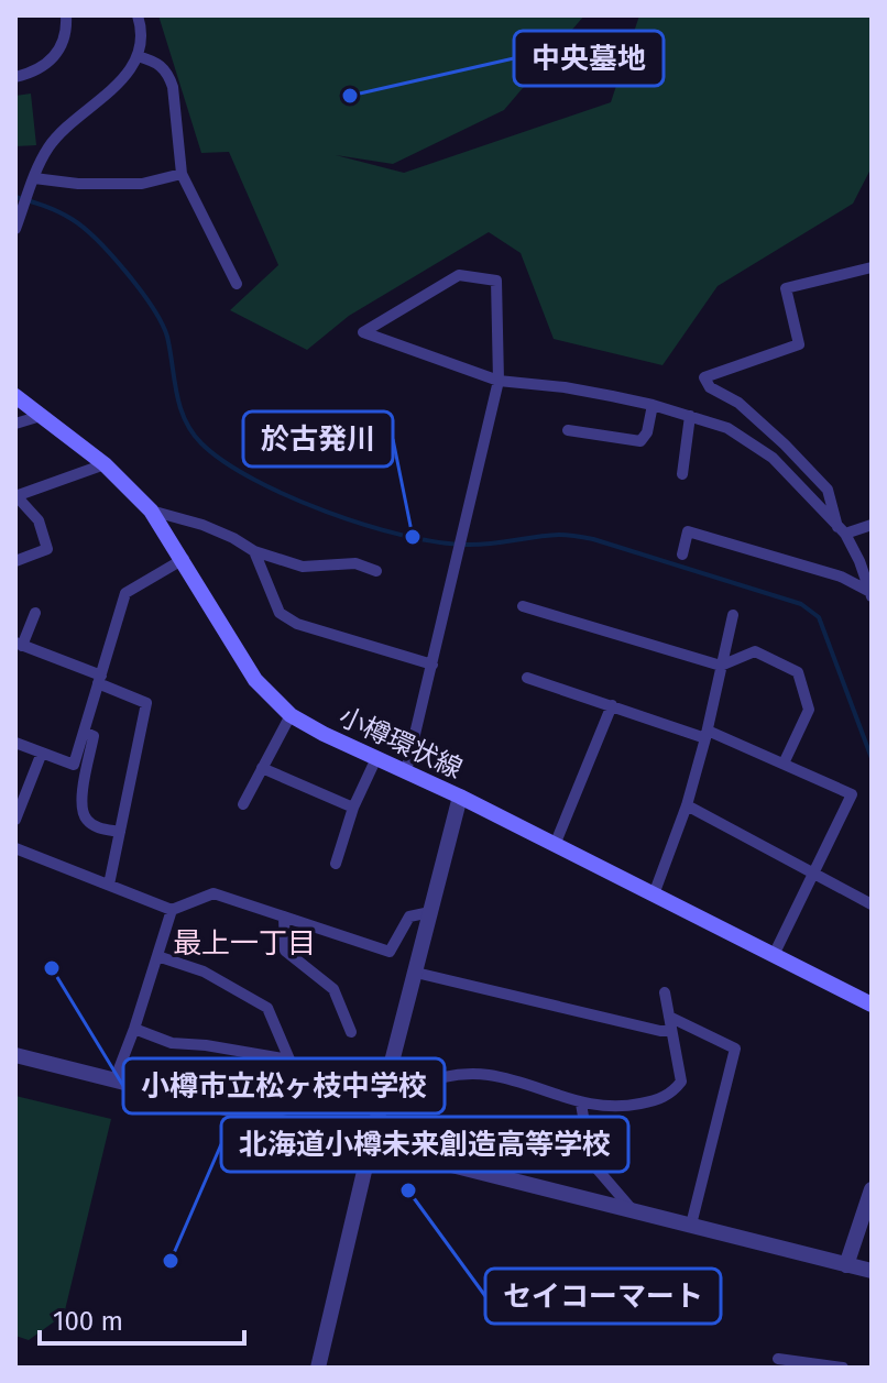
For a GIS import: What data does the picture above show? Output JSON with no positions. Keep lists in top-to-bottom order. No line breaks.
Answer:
{"streets":{"main road":["小樽環状線"]},"districts":["最上一丁目"],"places":["中央墓地","於古発川","小樽市立松ヶ枝中学校","セイコーマート","北海道小樽未来創造高等学校"],"scale_bar":"100 m"}
